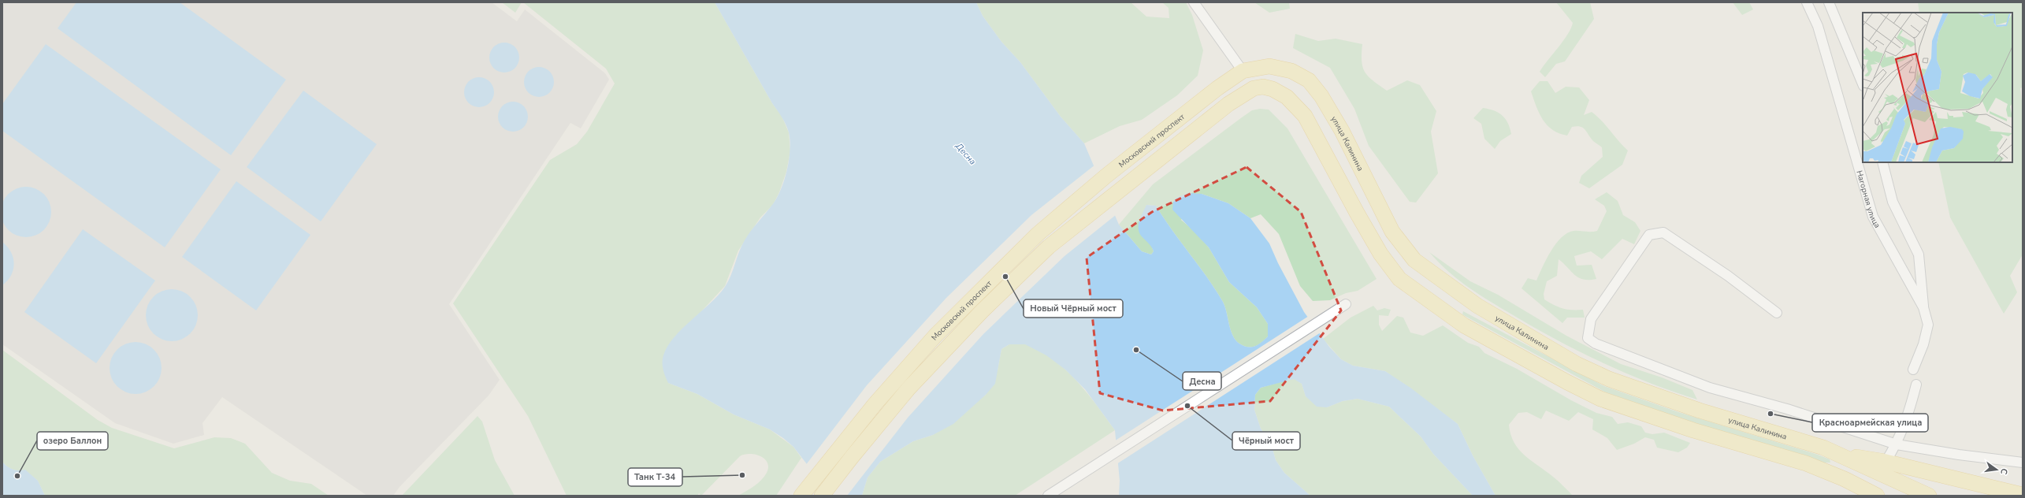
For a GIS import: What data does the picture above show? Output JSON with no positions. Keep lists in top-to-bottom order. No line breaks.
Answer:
{"streets":{"main road":["Московский проспект","улица Калинина"],"street":["Нагорная улица"]},"crossings":[["Московский проспект","улица Калинина"]],"water":["Десна"],"places":["Новый Чёрный мост","Десна","Чёрный мост","Красноармейская улица","Танк Т-34","озеро Баллон"],"north":"right"}
